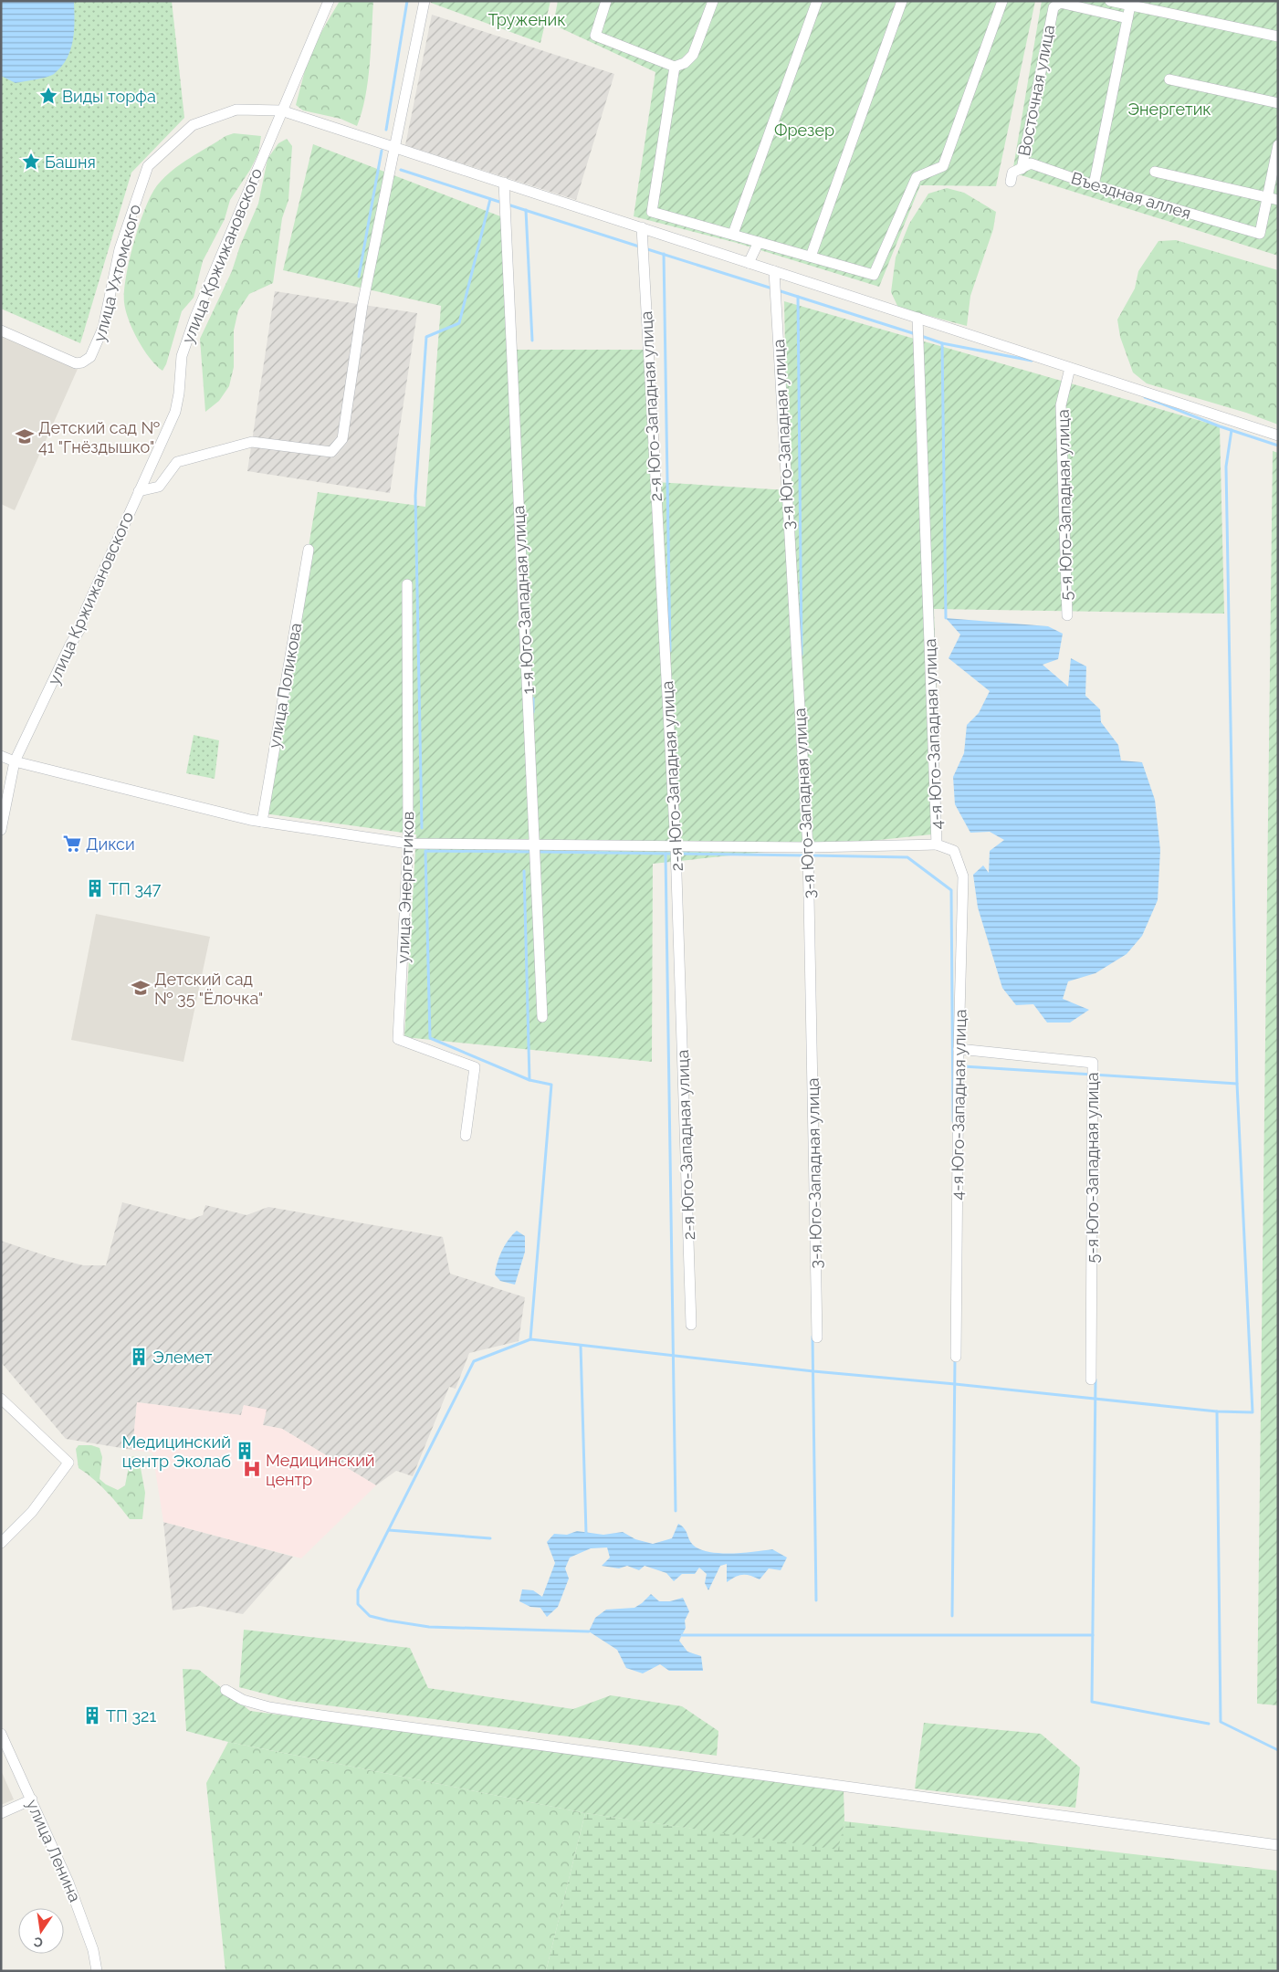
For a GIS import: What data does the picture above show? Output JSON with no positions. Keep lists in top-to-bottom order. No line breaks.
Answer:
{"streets":{"street":["Восточная улица","Въездная аллея","улица Кржижановского","улица Ухтомского","2-я Юго-Западная улица","3-я Юго-Западная улица","5-я Юго-Западная улица","1-я Юго-Западная улица","улица Поликова","4-я Юго-Западная улица","улица Энергетиков","улица Ленина"]},"crossings":[["Восточная улица","Въездная аллея"],["улица Кржижановского","улица Ухтомского"],["улица Ухтомского","2-я Юго-Западная улица"],["улица Ухтомского","3-я Юго-Западная улица"],["улица Ухтомского","5-я Юго-Западная улица"],["улица Ухтомского","1-я Юго-Западная улица"],["улица Ухтомского","4-я Юго-Западная улица"],["5-я Юго-Западная улица","4-я Юго-Западная улица"]],"parks":["Труженик","Энергетик","Фрезер"],"places":{"place":["Виды торфа","Башня"],"school or university":["Детский сад № 41 \"Гнёздышко\"","Детский сад № 35 \"Ёлочка\""],"supermarket":["Дикси"],"building":["ТП 347","Элемет","Медицинский центр Эколаб","ТП 321"],"hospital":["Медицинский центр"]},"north":"bottom"}
